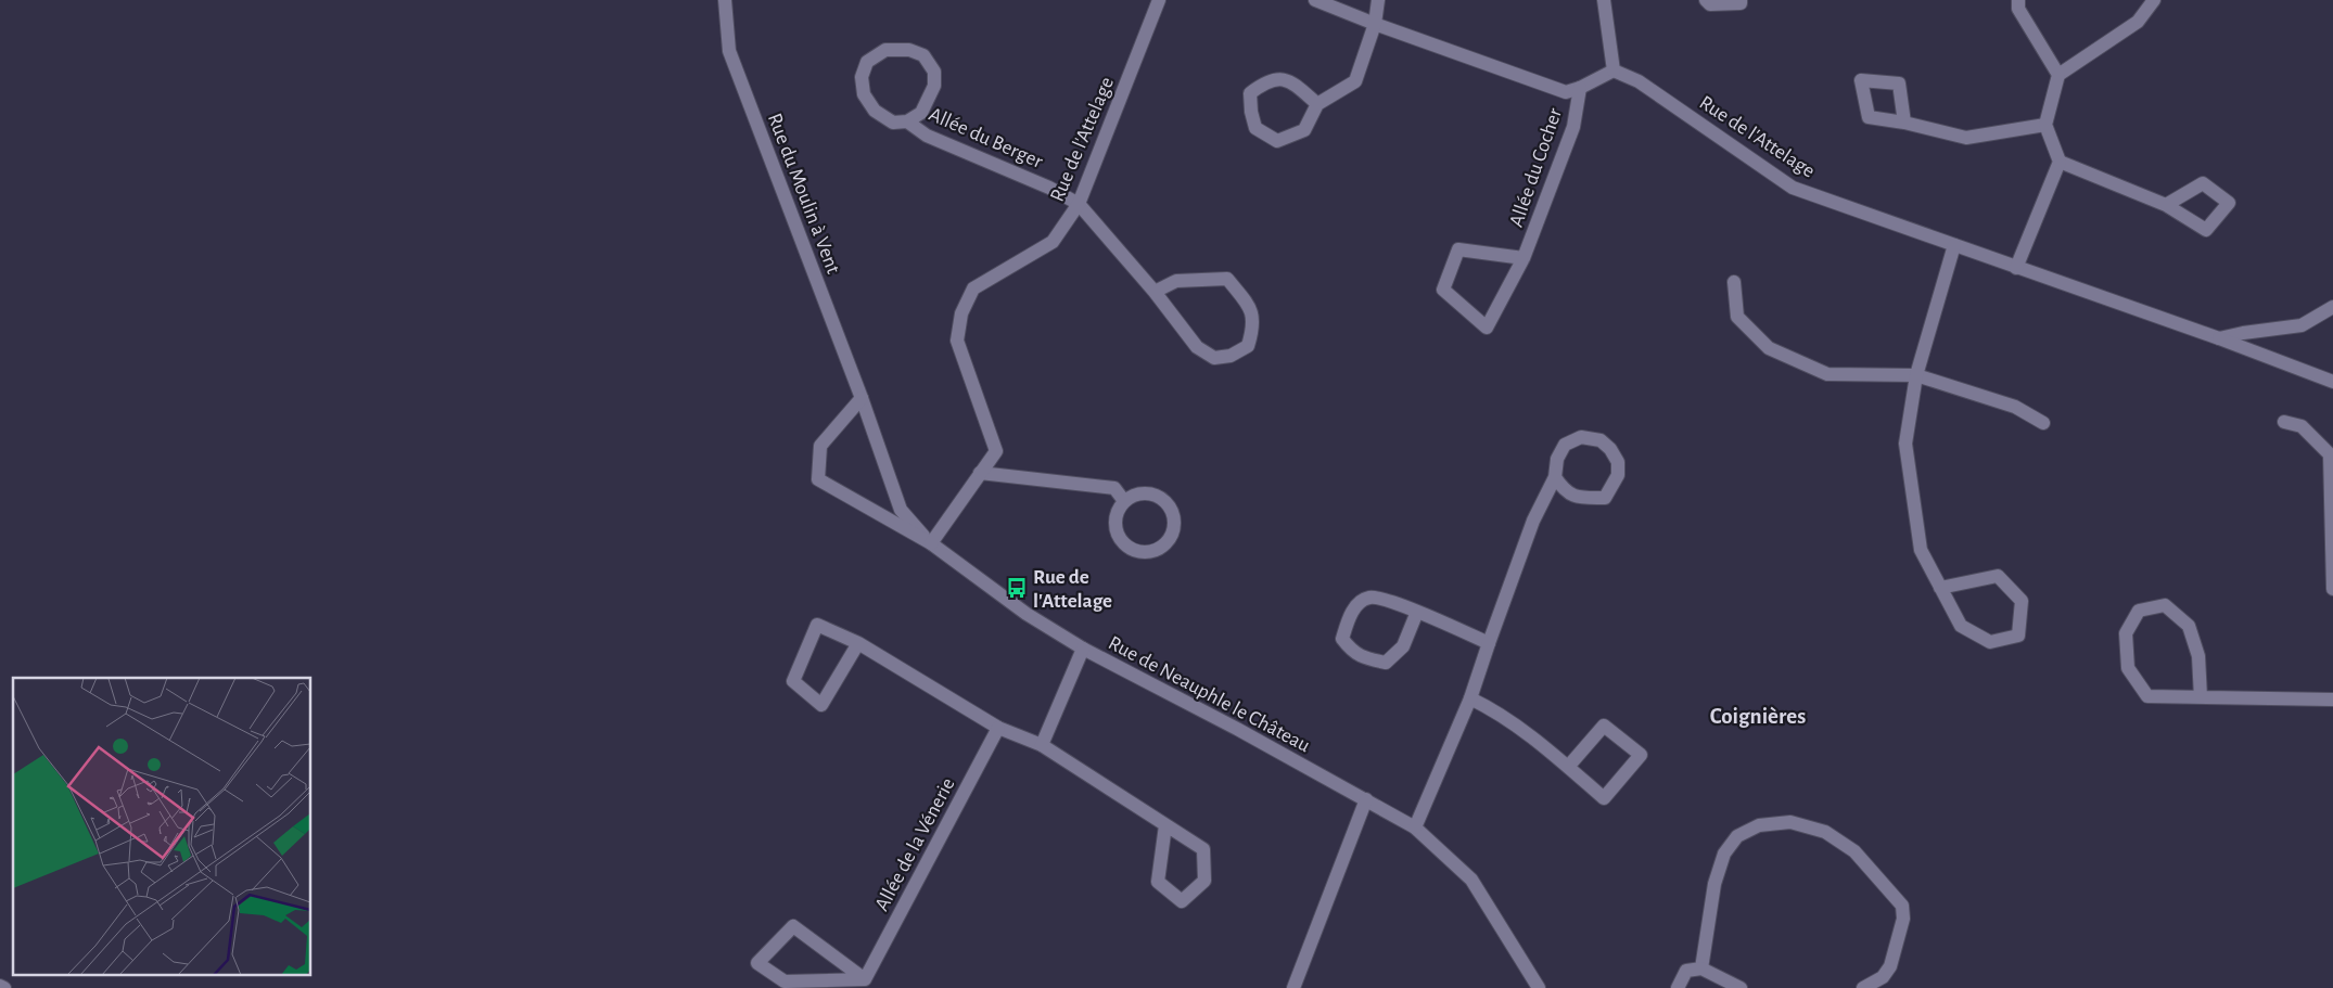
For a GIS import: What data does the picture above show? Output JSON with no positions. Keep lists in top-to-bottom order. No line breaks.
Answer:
{"streets":{"street":["Rue de l'Attelage","Allée du Berger","Allée du Cocher","Rue du Moulin à Vent","Rue de Neauphle le Château","Allée de la Vénerie"]},"crossings":[["Rue de l'Attelage","Allée du Berger"],["Rue de l'Attelage","Rue du Moulin à Vent"],["Rue de l'Attelage","Rue de Neauphle le Château"],["Rue du Moulin à Vent","Rue de Neauphle le Château"]],"districts":["Coignières"],"places":{"bus stop":["Rue de l'Attelage"]}}
